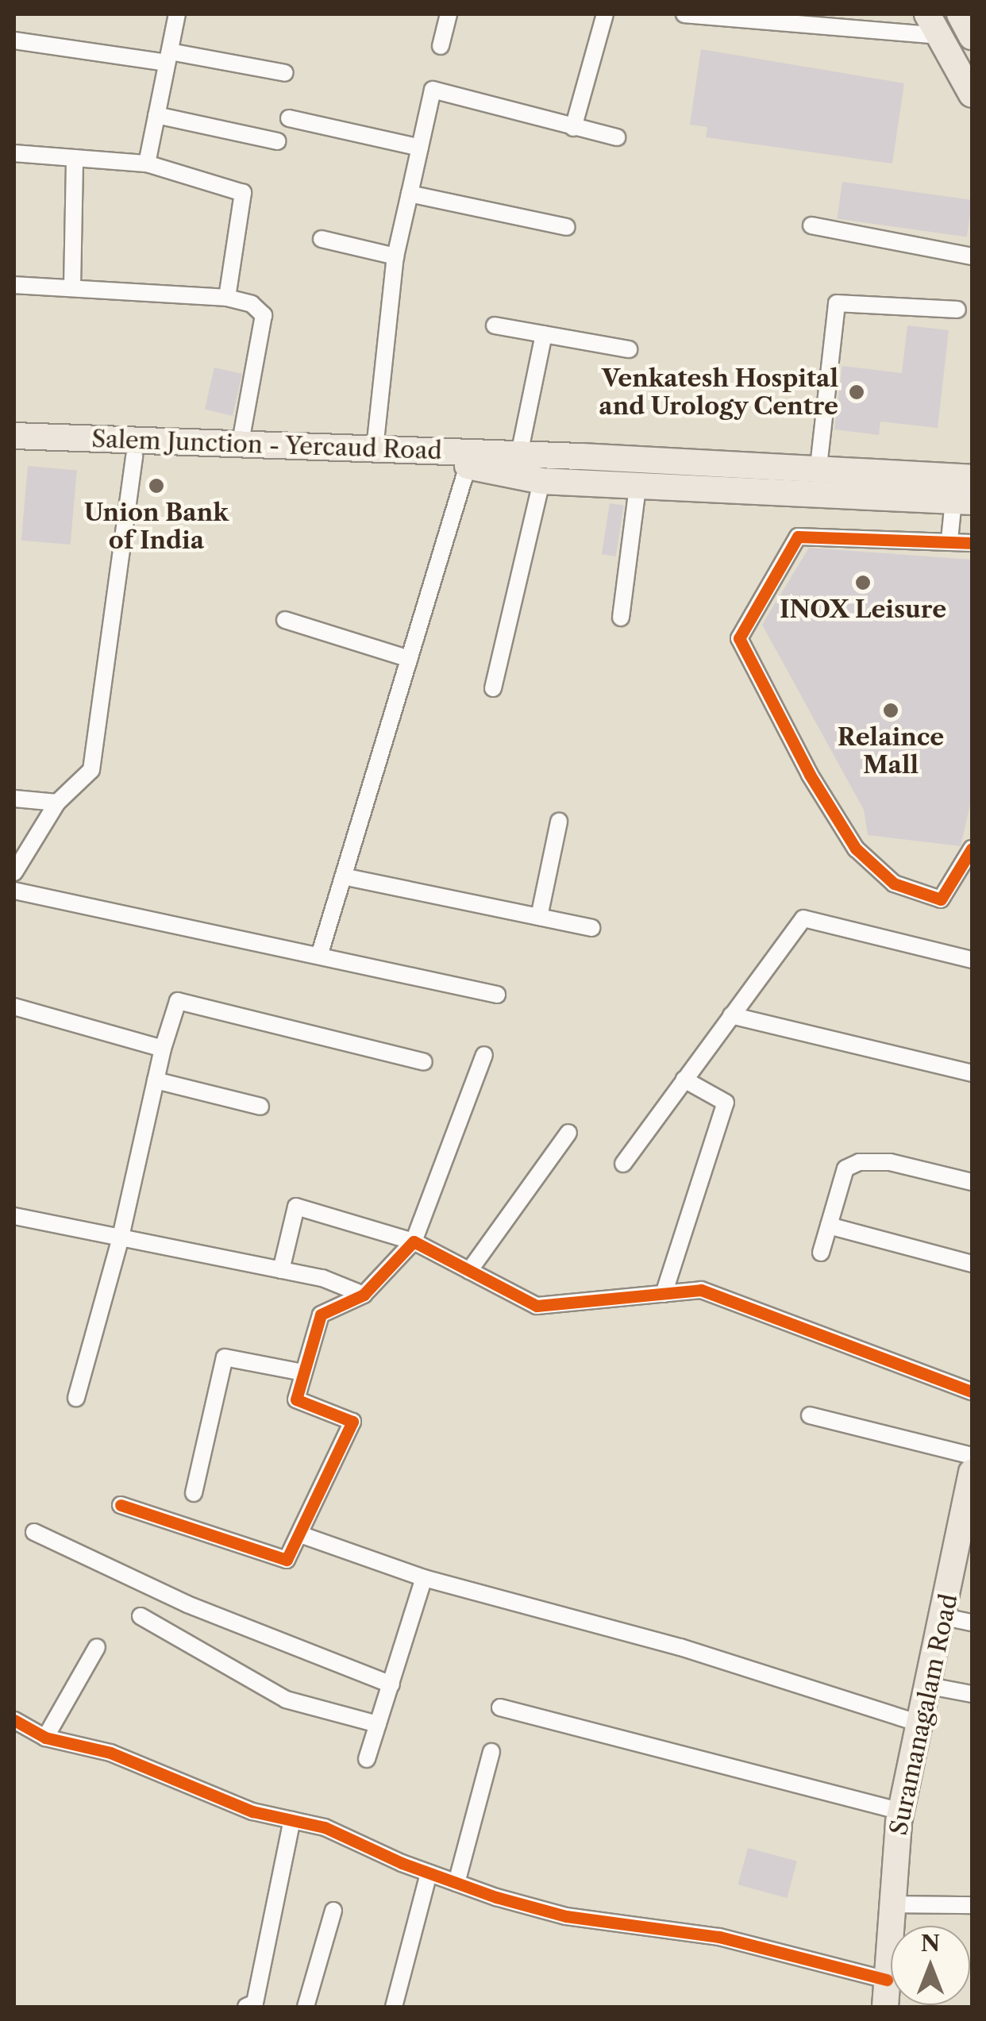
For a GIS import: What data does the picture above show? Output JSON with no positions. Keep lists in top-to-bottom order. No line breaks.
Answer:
{"streets":{"main road":["Salem Junction - Yercaud Road","Suramanagalam Road"]},"places":["Venkatesh Hospital and Urology Centre","Union Bank of India","INOX Leisure","Relaince Mall"],"north":"top"}
